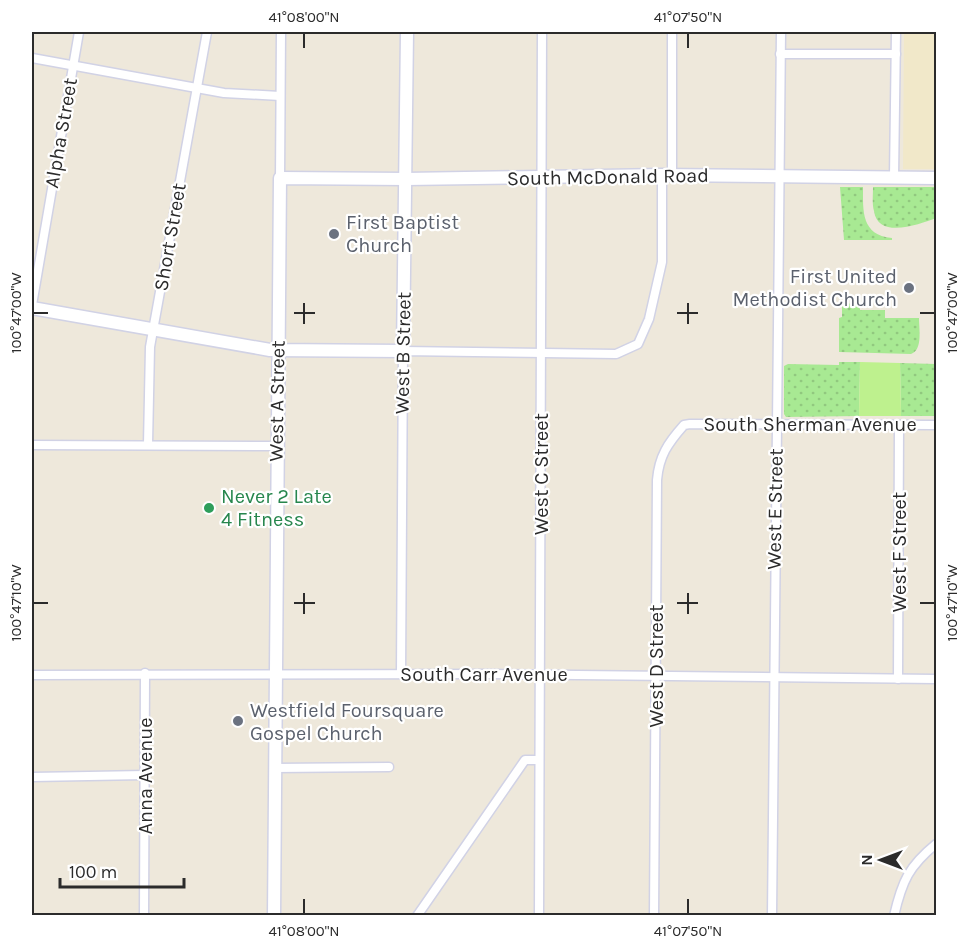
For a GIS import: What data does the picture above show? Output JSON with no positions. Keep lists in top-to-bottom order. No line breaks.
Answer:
{"streets":{"street":["Alpha Street","South McDonald Road","Short Street","West B Street","West A Street","South Sherman Avenue","West C Street","West E Street","West F Street","West D Street","South Carr Avenue","Anna Avenue"]},"crossings":[["South McDonald Road","West B Street"],["South McDonald Road","West A Street"],["South McDonald Road","West C Street"],["South McDonald Road","West E Street"],["West B Street","South Carr Avenue"],["West A Street","South Carr Avenue"],["South Sherman Avenue","West E Street"],["South Sherman Avenue","West F Street"],["South Sherman Avenue","West D Street"],["West C Street","South Carr Avenue"],["West E Street","South Carr Avenue"],["West F Street","South Carr Avenue"],["West D Street","South Carr Avenue"],["South Carr Avenue","Anna Avenue"]],"places":["First Baptist Church","First United Methodist Church","Never 2 Late 4 Fitness","Westfield Foursquare Gospel Church"],"scale_bar":"100 m","north":"left","coordinates":["41°08'00\"N","41°07'50\"N","100°47'00\"W","100°47'10\"W"]}
